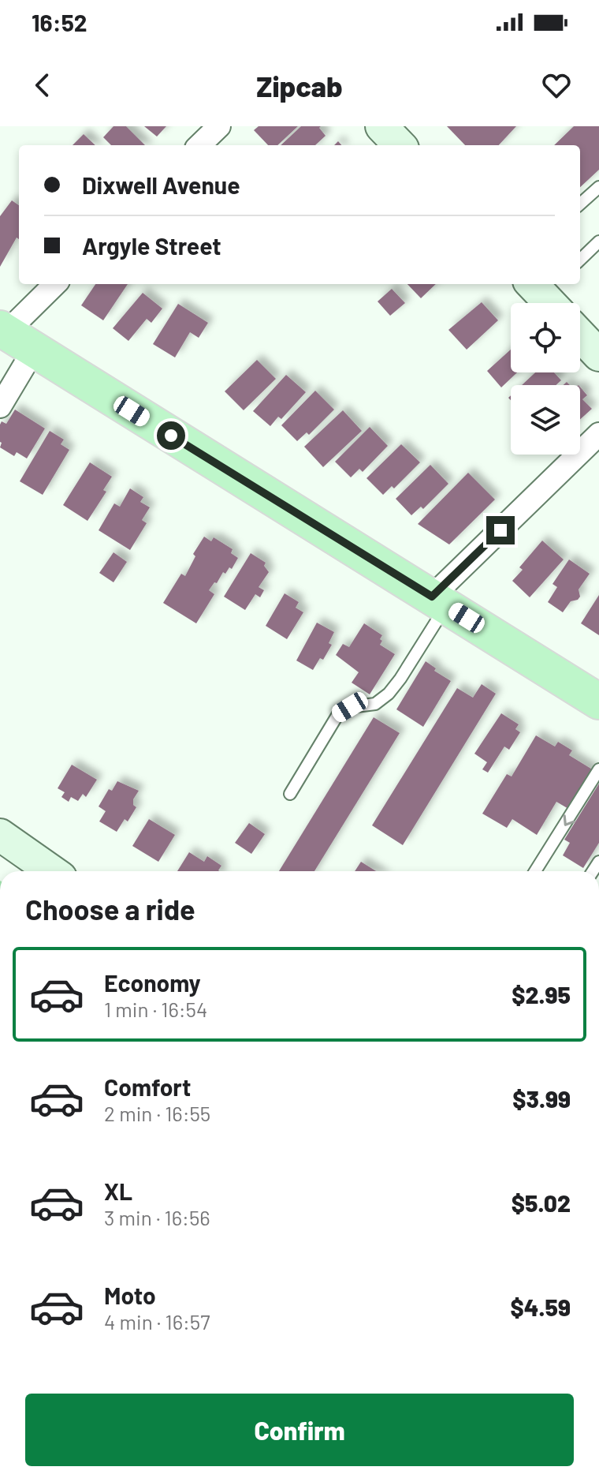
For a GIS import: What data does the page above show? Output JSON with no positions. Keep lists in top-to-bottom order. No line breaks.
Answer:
{"page":{"status":"16:52","header":"Zipcab","banner":["Dixwell Avenue","Argyle Street"],"heading":"Choose a ride","list":[{"name":"Economy","note":"1 min · 16:54","value":"$2.95"},{"name":"Comfort","note":"2 min · 16:55","value":"$3.99"},{"name":"XL","note":"3 min · 16:56","value":"$5.02"},{"name":"Moto","note":"4 min · 16:57","value":"$4.59"}],"buttons":"Confirm"}}
